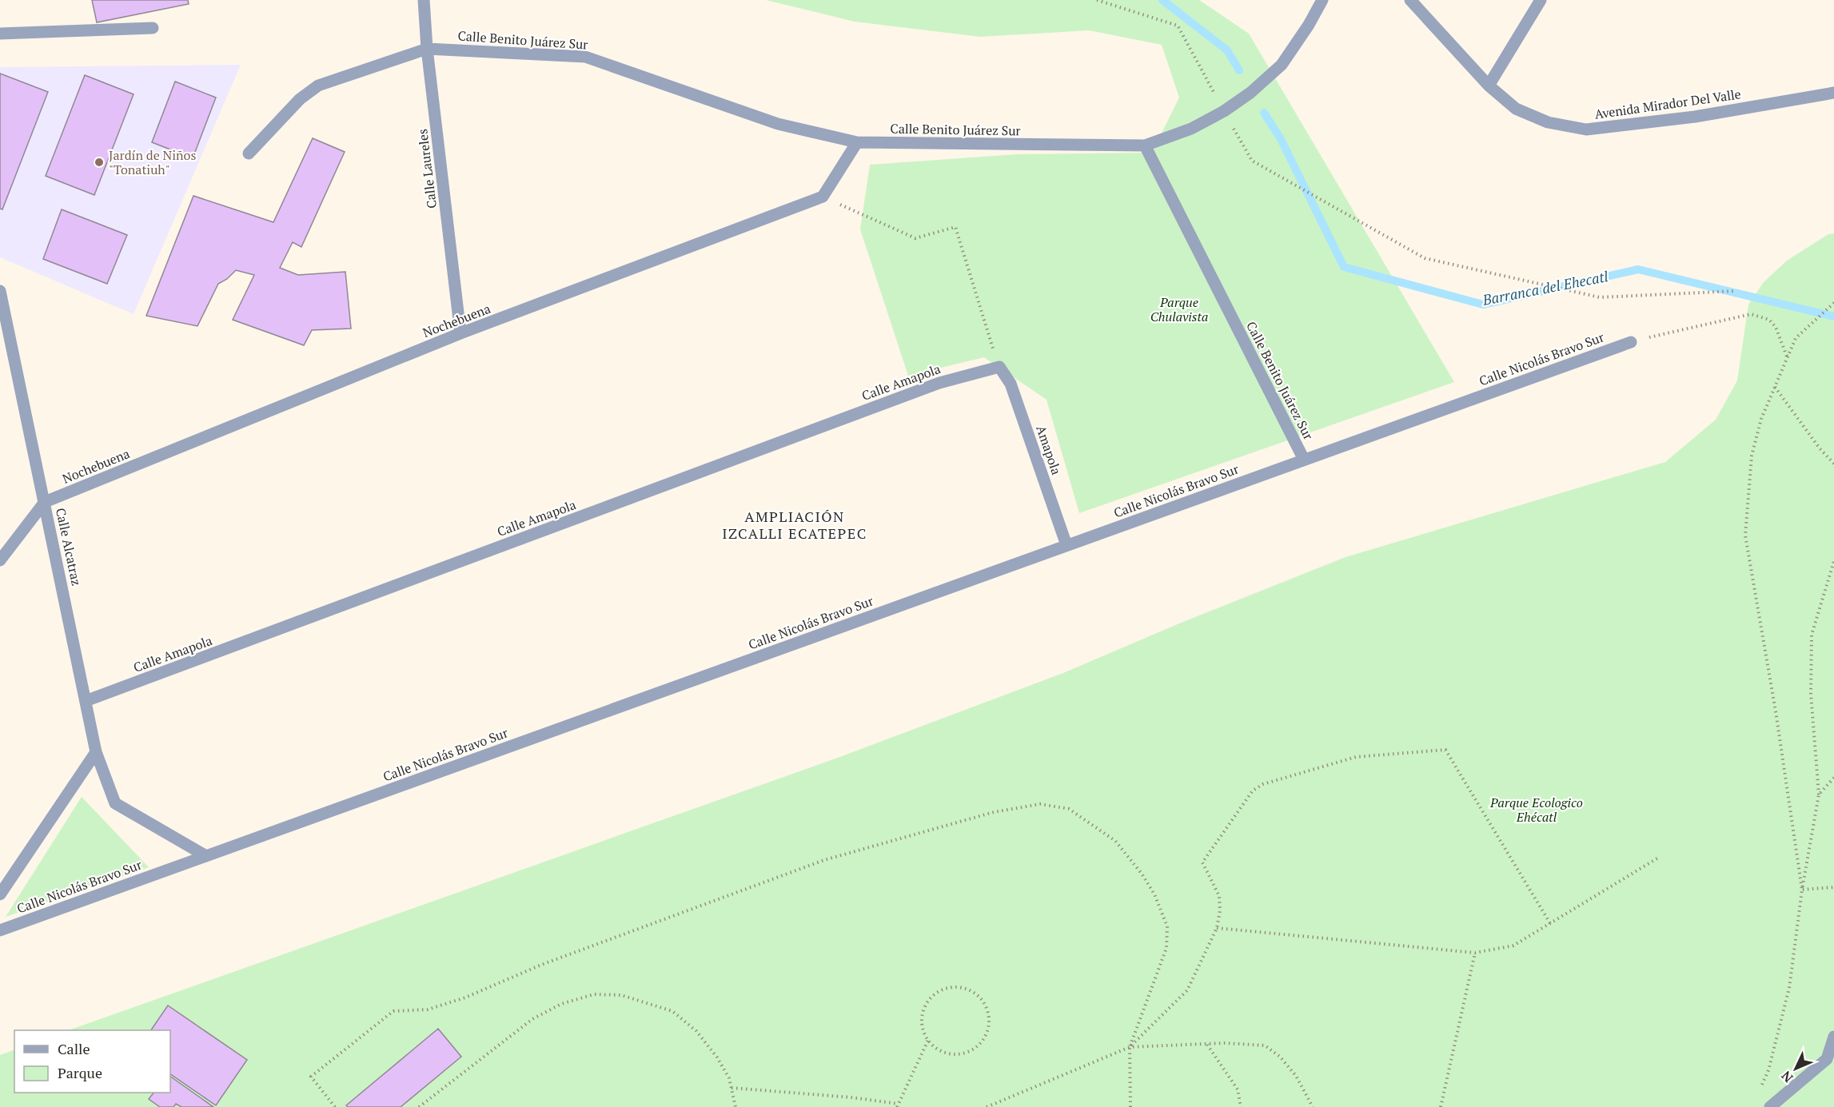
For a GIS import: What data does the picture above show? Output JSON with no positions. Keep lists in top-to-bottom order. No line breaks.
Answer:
{"streets":{"street":["Calle Benito Juárez Sur","Avenida Mirador Del Valle","Calle Laureles","Nochebuena","Calle Nicolás Bravo Sur","Calle Amapola","Amapola","Calle Alcatraz"]},"crossings":[["Calle Benito Juárez Sur","Calle Laureles"],["Calle Benito Juárez Sur","Calle Nicolás Bravo Sur"],["Calle Laureles","Nochebuena"],["Nochebuena","Calle Alcatraz"],["Calle Nicolás Bravo Sur","Amapola"],["Calle Nicolás Bravo Sur","Calle Alcatraz"],["Calle Amapola","Amapola"],["Calle Amapola","Calle Alcatraz"]],"districts":["AMPLIACIÓN IZCALLI ECATEPEC"],"water":["Barranca del Ehecatl"],"parks":["Parque Chulavista","Parque Ecologico Ehécatl"],"places":["Jardín de Niños \"Tonatiuh\""],"legend":["Calle","Parque"],"north":"bottom left"}
